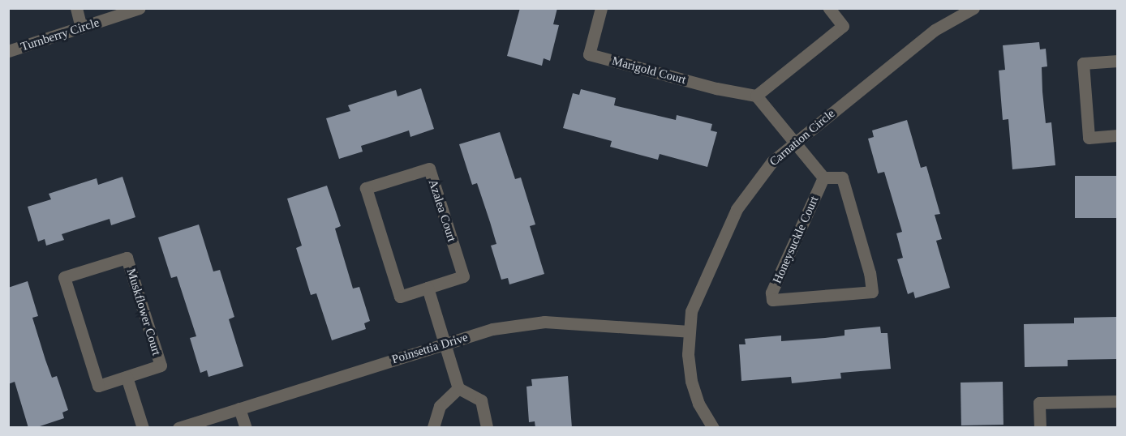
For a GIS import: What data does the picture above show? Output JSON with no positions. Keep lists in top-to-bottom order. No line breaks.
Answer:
{"streets":{"street":["Turnberry Circle","Marigold Court","Carnation Circle","Azalea Court","Honeysuckle Court","Muskflower Court","Poinsettia Drive"]},"crossings":[["Carnation Circle","Poinsettia Drive"]]}
